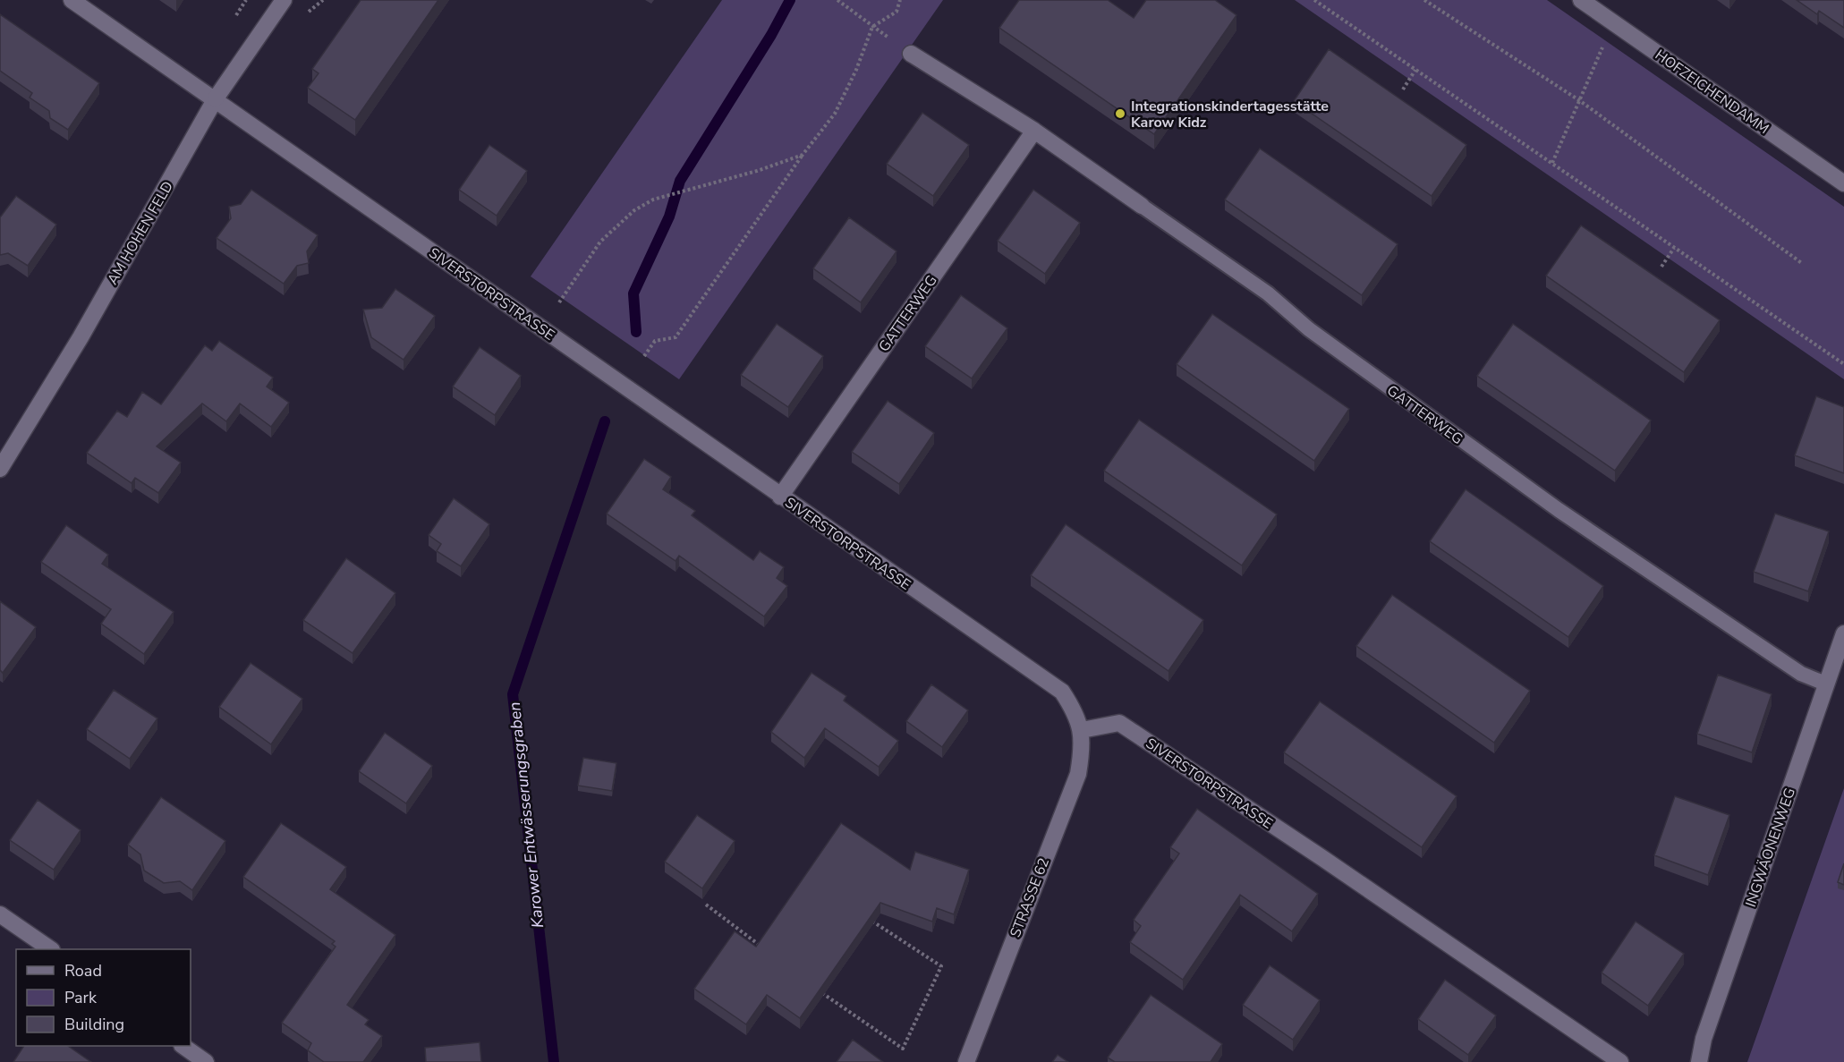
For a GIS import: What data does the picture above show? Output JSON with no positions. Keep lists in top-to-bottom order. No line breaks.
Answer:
{"streets":{"street":["HOFZEICHENDAMM","AM HOHEN FELD","SIVERSTORPSTRASSE","GATTERWEG","INGWÄONENWEG","STRASSE 62"]},"crossings":[["AM HOHEN FELD","SIVERSTORPSTRASSE"],["SIVERSTORPSTRASSE","GATTERWEG"],["SIVERSTORPSTRASSE","STRASSE 62"],["GATTERWEG","INGWÄONENWEG"]],"water":["Karower Entwässerungsgraben"],"places":["Integrationskindertagesstätte Karow Kidz"],"legend":["Road","Park","Building"]}
